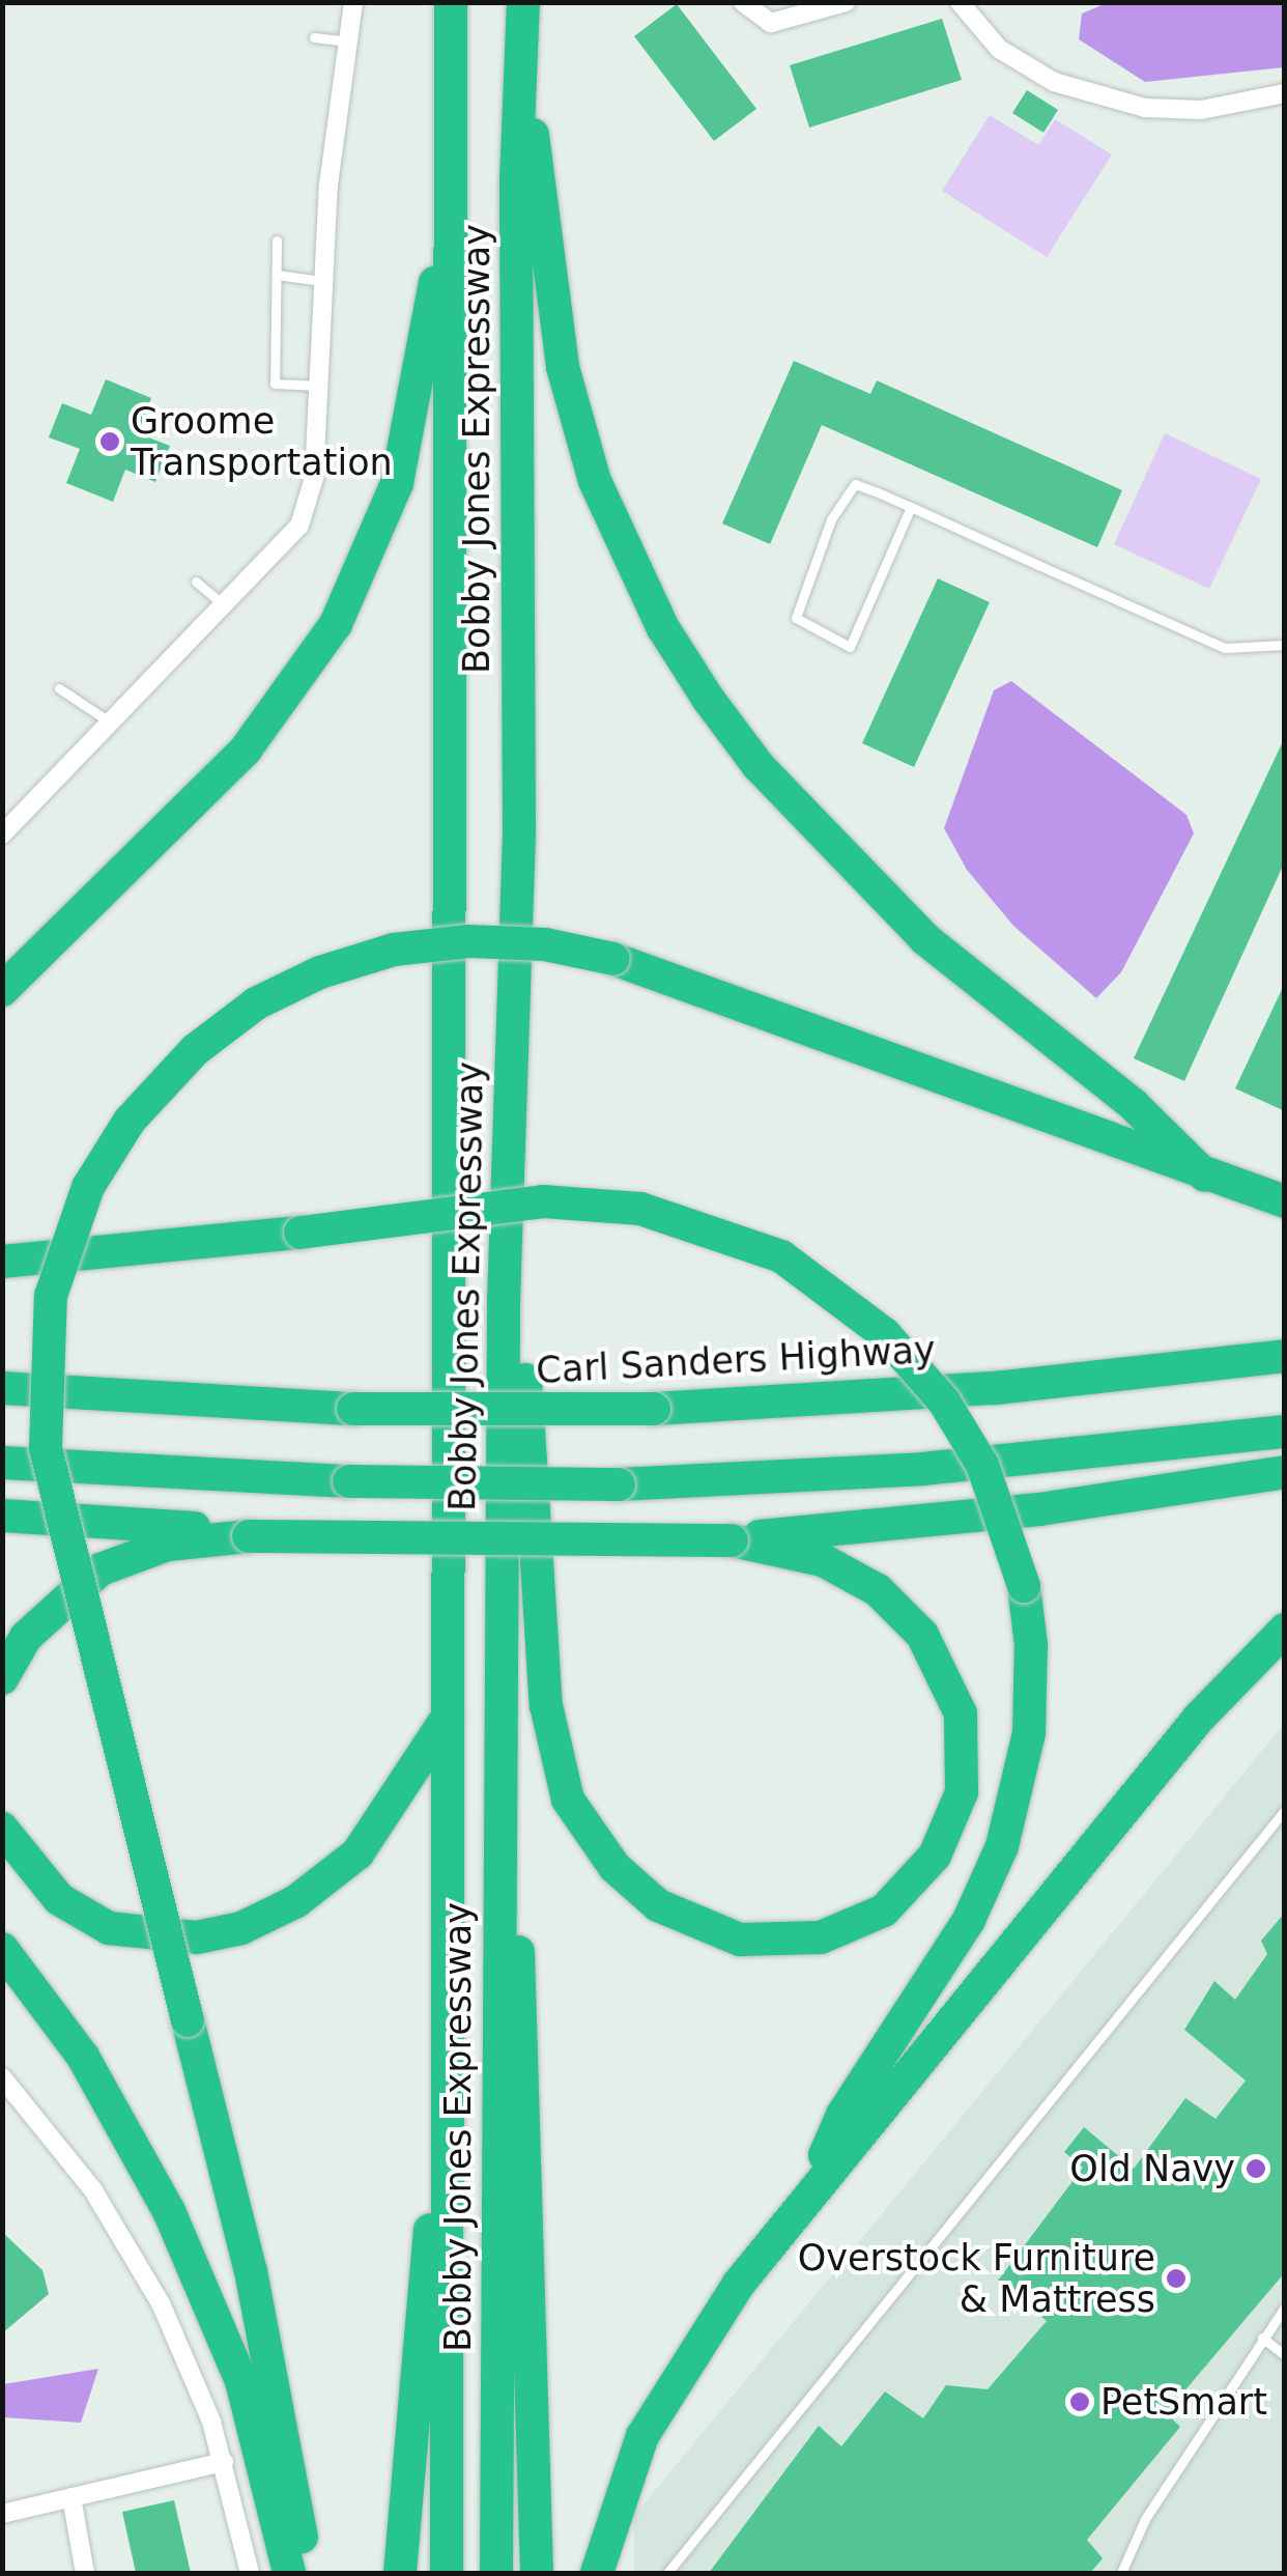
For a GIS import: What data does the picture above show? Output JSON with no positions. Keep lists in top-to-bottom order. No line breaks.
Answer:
{"streets":{"highway":["Bobby Jones Expressway","Carl Sanders Highway"]},"places":["Groome Transportation","Old Navy","Overstock Furniture & Mattress","PetSmart"]}
